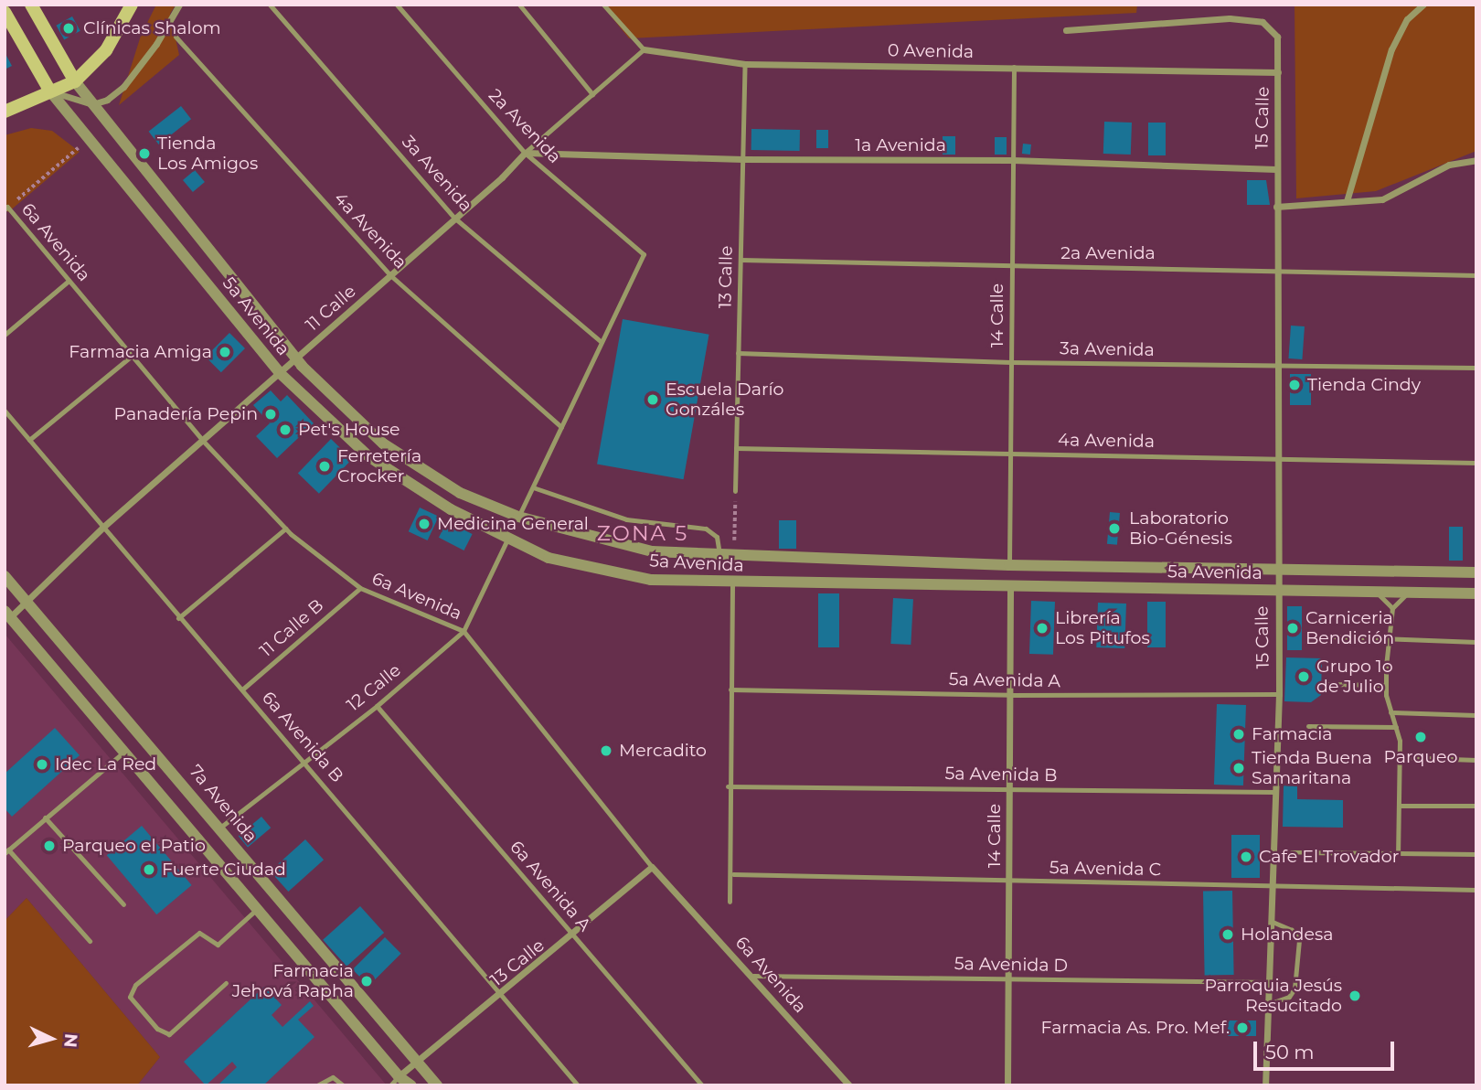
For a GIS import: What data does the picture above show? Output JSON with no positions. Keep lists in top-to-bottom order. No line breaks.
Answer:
{"streets":{"main road":["5a Avenida"],"street":["0 Avenida","15 Calle","1a Avenida","6a Avenida","13 Calle","11 Calle","14 Calle","7a Avenida"],"lane":["2a Avenida","3a Avenida","4a Avenida","11 Calle B","5a Avenida A","12 Calle","6a Avenida B","5a Avenida B","5a Avenida C","6a Avenida A","5a Avenida D"]},"crossings":[["0 Avenida","15 Calle"],["0 Avenida","13 Calle"],["0 Avenida","11 Calle"],["0 Avenida","14 Calle"],["15 Calle","2a Avenida"],["15 Calle","1a Avenida"],["15 Calle","3a Avenida"],["15 Calle","4a Avenida"],["15 Calle","5a Avenida"],["15 Calle","5a Avenida A"],["15 Calle","5a Avenida B"],["15 Calle","5a Avenida C"],["15 Calle","5a Avenida D"],["2a Avenida","1a Avenida"],["2a Avenida","3a Avenida"],["2a Avenida","13 Calle"],["2a Avenida","11 Calle"],["2a Avenida","14 Calle"],["1a Avenida","13 Calle"],["1a Avenida","11 Calle"],["1a Avenida","14 Calle"],["3a Avenida","13 Calle"],["3a Avenida","11 Calle"],["3a Avenida","14 Calle"],["4a Avenida","13 Calle"],["4a Avenida","11 Calle"],["4a Avenida","14 Calle"],["6a Avenida","13 Calle"],["6a Avenida","11 Calle"],["6a Avenida","11 Calle B"],["6a Avenida","12 Calle"],["6a Avenida","5a Avenida D"],["13 Calle","6a Avenida B"],["13 Calle","7a Avenida"],["13 Calle","6a Avenida A"],["11 Calle","5a Avenida"],["11 Calle","6a Avenida B"],["11 Calle","7a Avenida"],["14 Calle","5a Avenida"],["14 Calle","5a Avenida A"],["14 Calle","5a Avenida B"],["14 Calle","5a Avenida C"],["14 Calle","5a Avenida D"],["5a Avenida","12 Calle"],["11 Calle B","6a Avenida B"],["12 Calle","6a Avenida B"],["12 Calle","7a Avenida"],["12 Calle","6a Avenida A"]],"districts":["ZONA 5"],"places":["Clínicas Shalom","Tienda Los Amigos","Farmacia Amiga","Tienda Cindy","Escuela Darío Gonzáles","Panadería Pepin","Pet's House","Ferretería Crocker","Medicina General","Laboratorio Bio-Génesis","Librería Los Pitufos","Carniceria Bendición","Grupo 1o de Julio","Farmacia","Parqueo","Mercadito","Idec La Red","Tienda Buena Samaritana","Parqueo el Patio","Cafe El Trovador","Fuerte Ciudad","Holandesa","Farmacia Jehová Rapha","Parroquia Jesús Resucitado","Farmacia As. Pro. Mef."],"scale_bar":"50 m","north":"right"}
